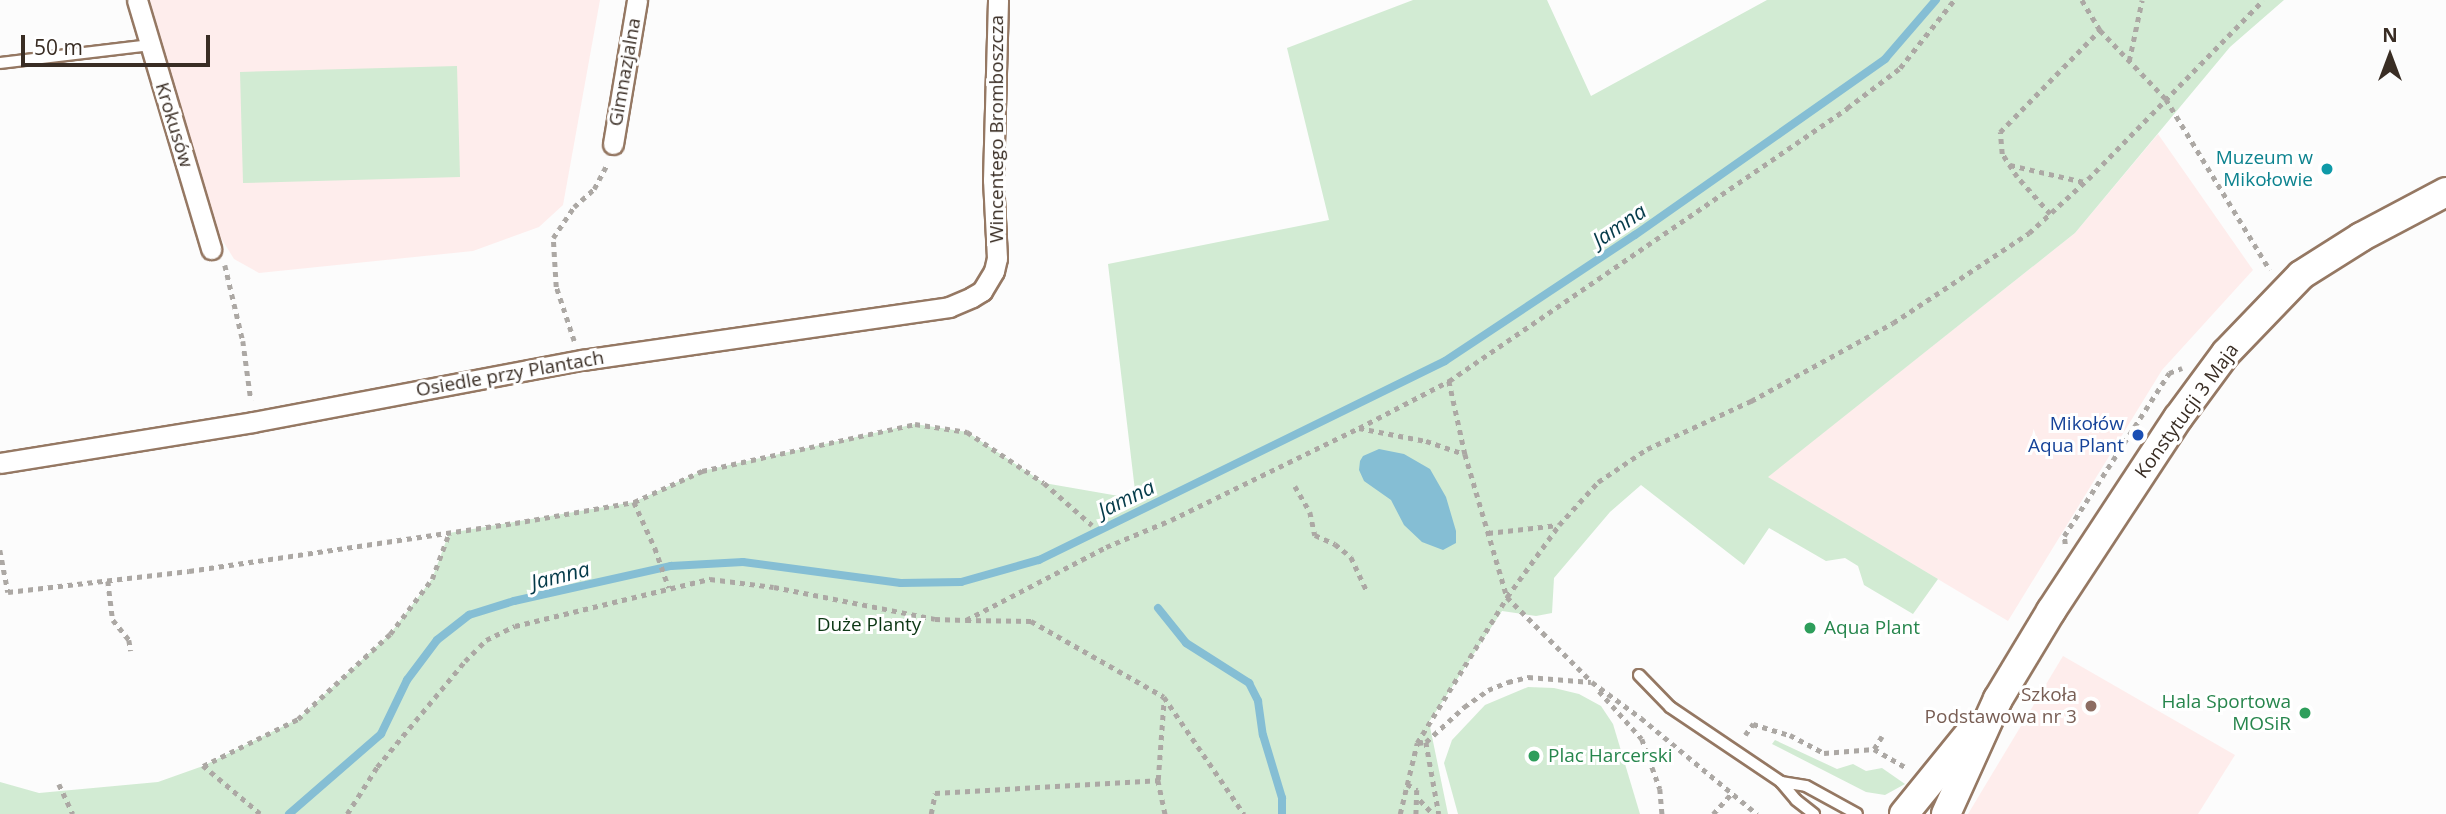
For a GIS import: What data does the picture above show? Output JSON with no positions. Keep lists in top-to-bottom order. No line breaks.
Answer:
{"streets":{"street":["Gimnazjalna","Krokusów","Wincentego Bromboszcza","Osiedle przy Plantach","Konstytucji 3 Maja"]},"crossings":[["Wincentego Bromboszcza","Osiedle przy Plantach"]],"water":["Jamna"],"parks":["Duże Planty"],"places":["Muzeum w Mikołowie","Mikołów Aqua Plant","Aqua Plant","Szkoła Podstawowa nr 3","Hala Sportowa MOSiR","Plac Harcerski"],"scale_bar":"50 m","north":"top"}
